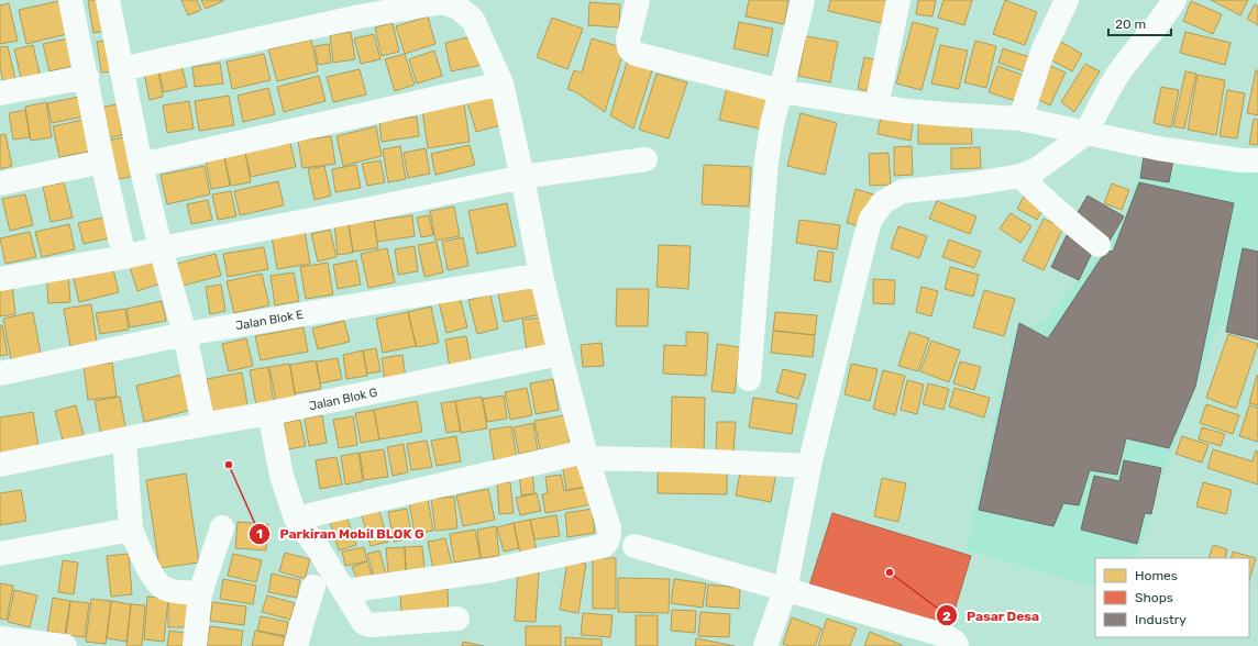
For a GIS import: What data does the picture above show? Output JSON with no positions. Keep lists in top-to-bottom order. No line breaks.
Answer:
{"streets":{"street":["Jalan Blok E","Jalan Blok G"]},"places":["Parkiran Mobil BLOK G","Pasar Desa"],"legend":["Homes","Shops","Industry"],"scale_bar":"20 m"}
